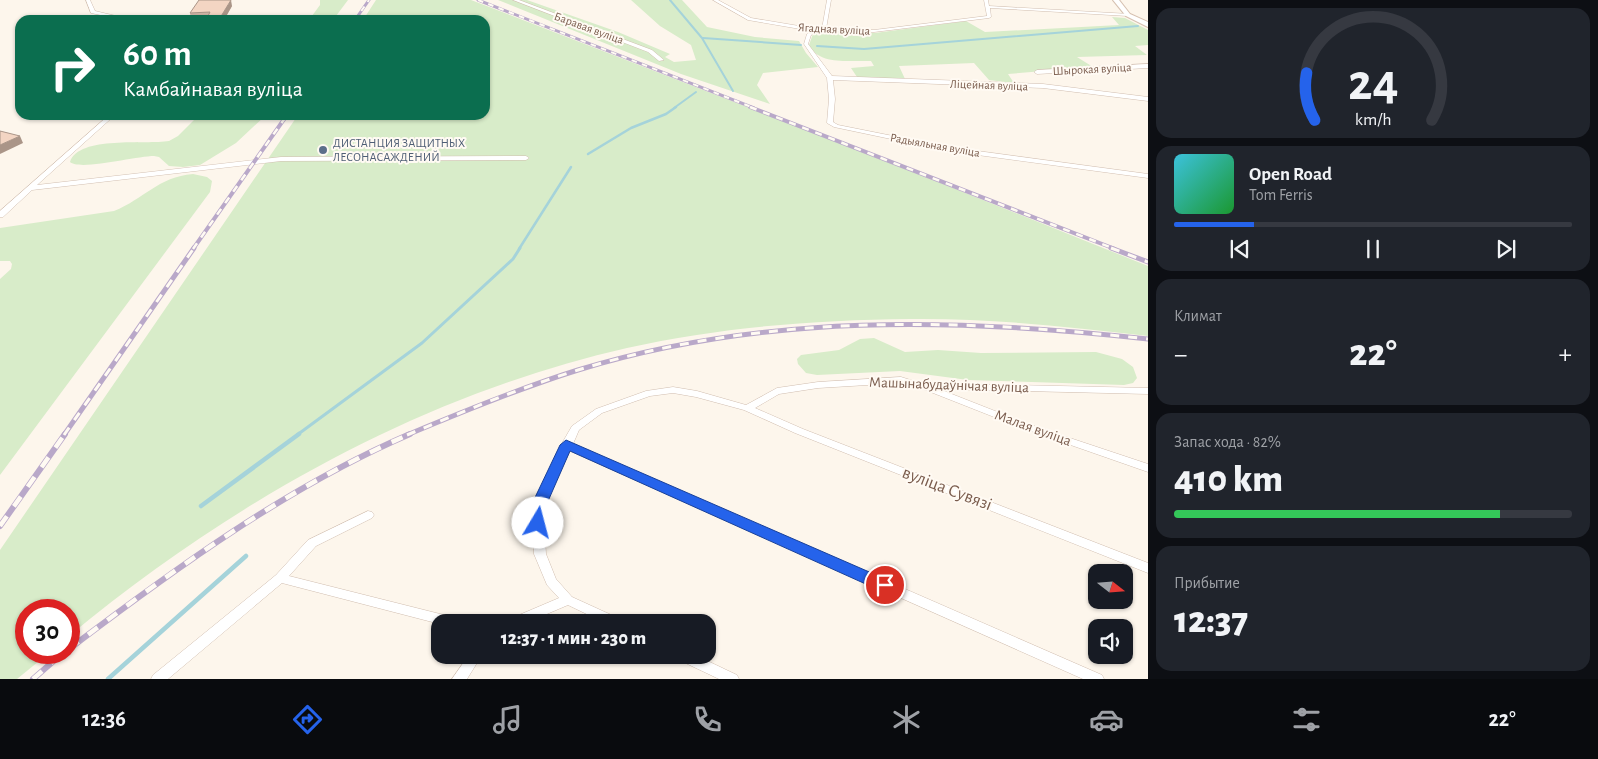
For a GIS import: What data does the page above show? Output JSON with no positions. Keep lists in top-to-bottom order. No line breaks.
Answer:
{"streets":{"street":["Баравая вуліца","Ягадная вуліца","Шырокая вуліца","Ліцейная вуліца","Радыяльная вуліца","Машынабудаўнічая вуліца","Малая вуліца","вуліца Сувязі"]},"crossings":[["Ліцейная вуліца","Радыяльная вуліца"],["Машынабудаўнічая вуліца","Малая вуліца"],["Машынабудаўнічая вуліца","вуліца Сувязі"]],"places":["ДИСТАНЦИЯ ЗАЩИТНЫХ ЛЕСОНАСАЖДЕНИЙ"],"north":"right","page":{"turn":["60 m","Камбайнавая вуліца"],"song":["Open Road","Tom Ferris"],"tile":["Климат",["Запас хода · 82%","410 km"],["Прибытие","12:37"]],"heat":["−","22°","+"],"limit":"30","trip":"12:37 · 1 мин · 230 m","tabs":["12:36","22°"],"gauge":["24","km/h"]}}
